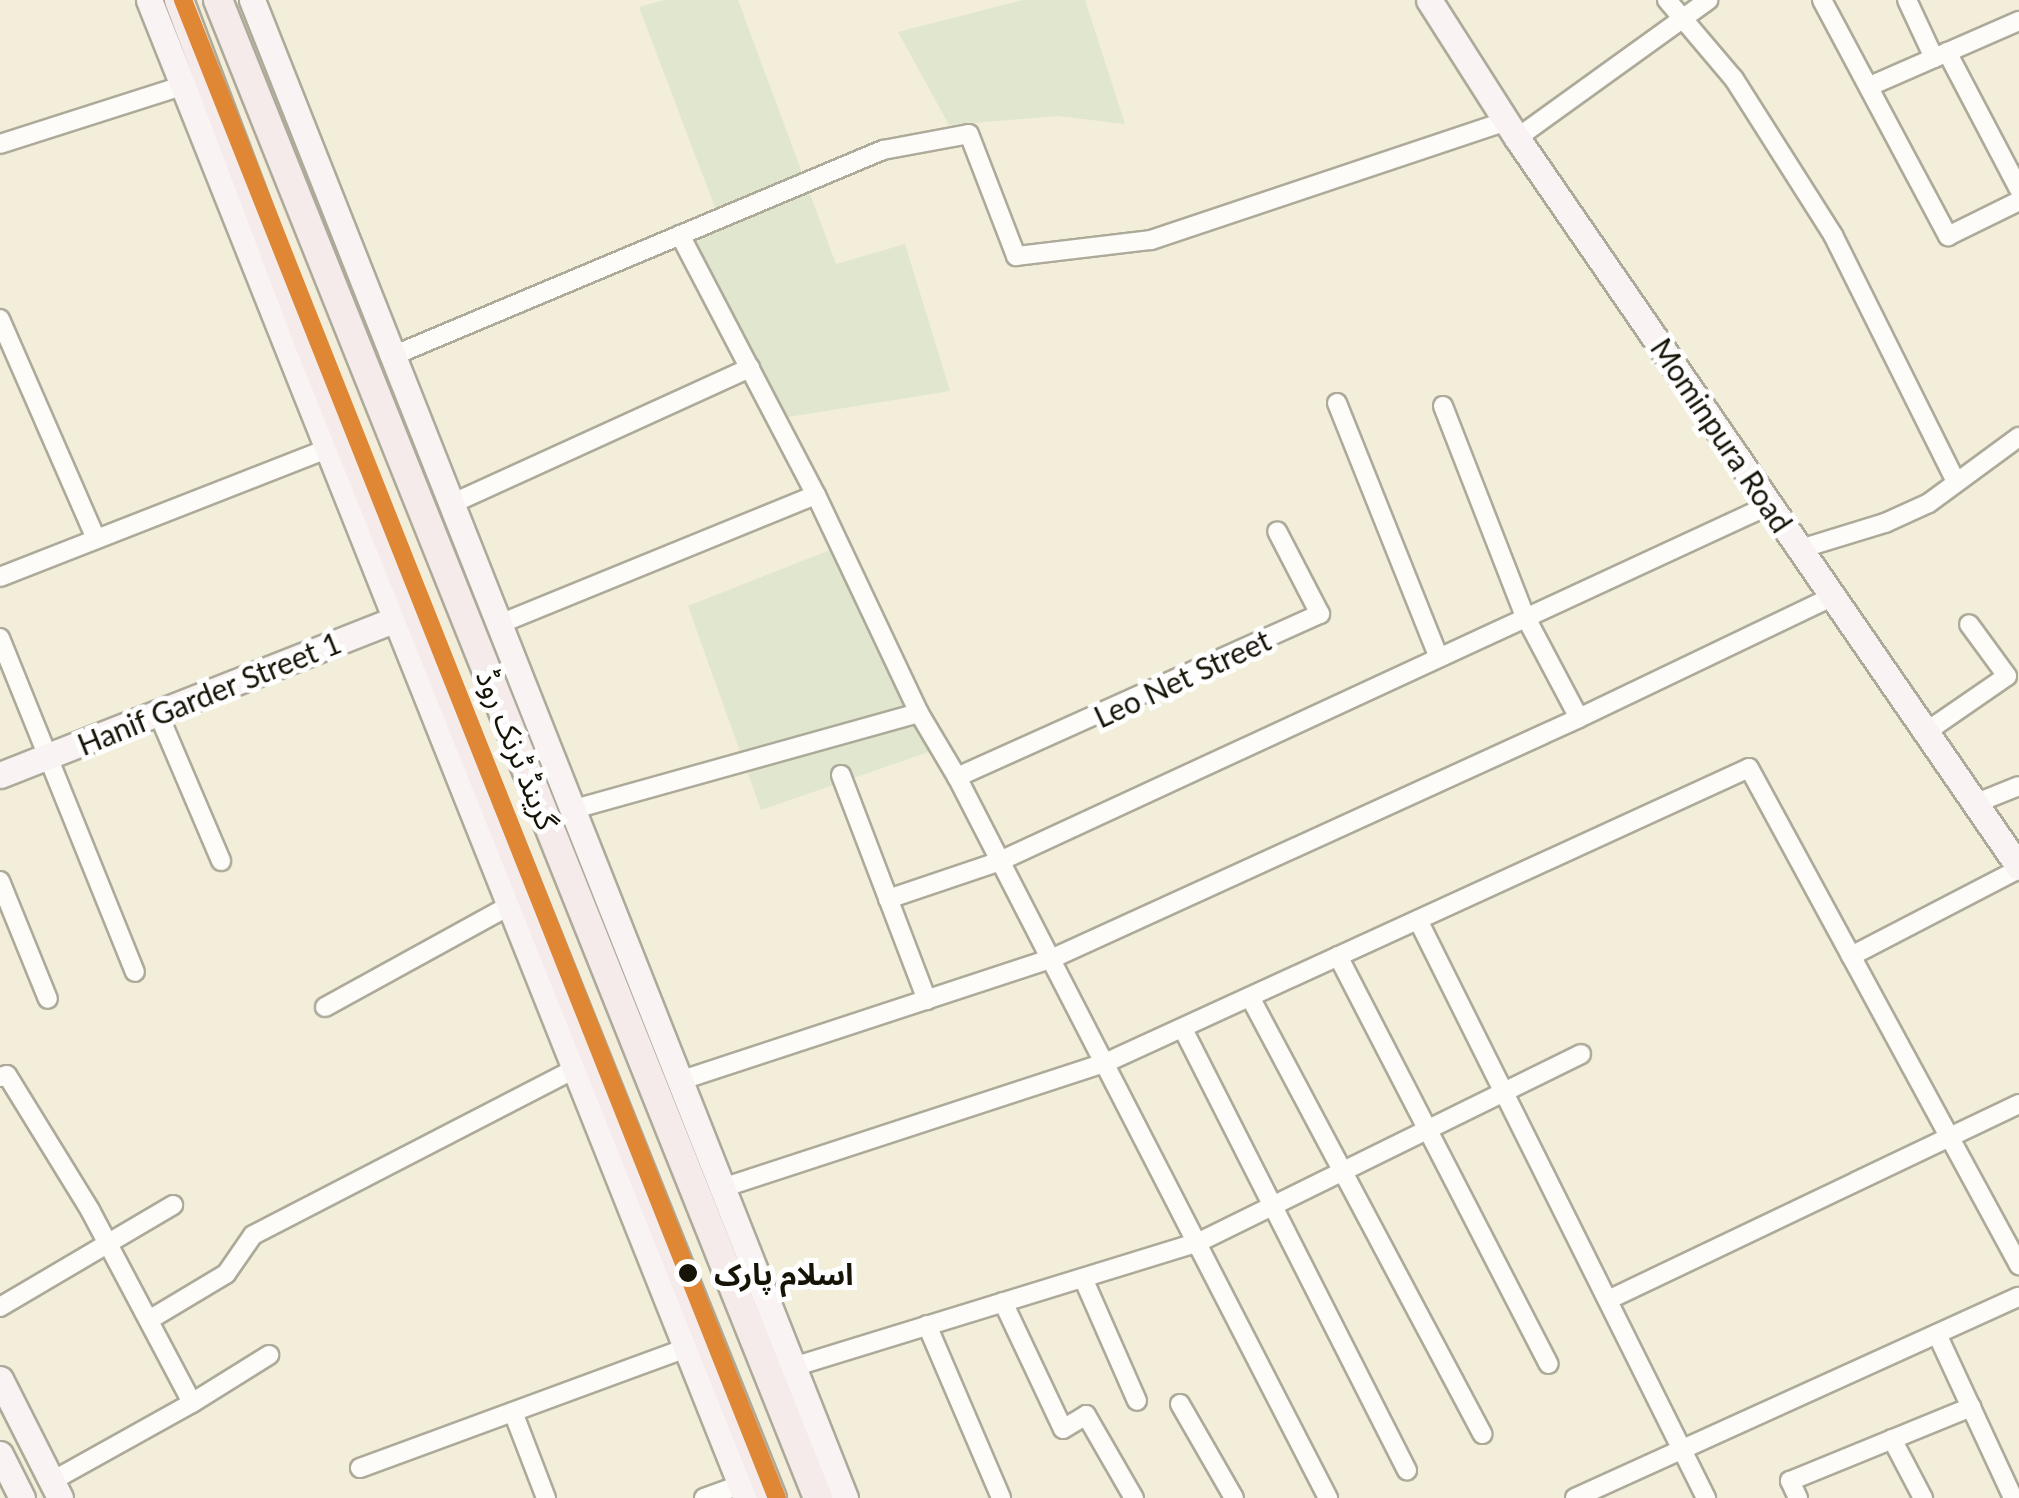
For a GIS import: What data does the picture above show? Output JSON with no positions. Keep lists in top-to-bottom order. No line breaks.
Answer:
{"streets":{"main road":["گرینڈ ٹرنک روڈ"],"street":["Mominpura Road","Leo Net Street","Hanif Garder Street 1"]},"crossings":[["Hanif Garder Street 1","گرینڈ ٹرنک روڈ"]],"places":["اسلام پارک"]}
